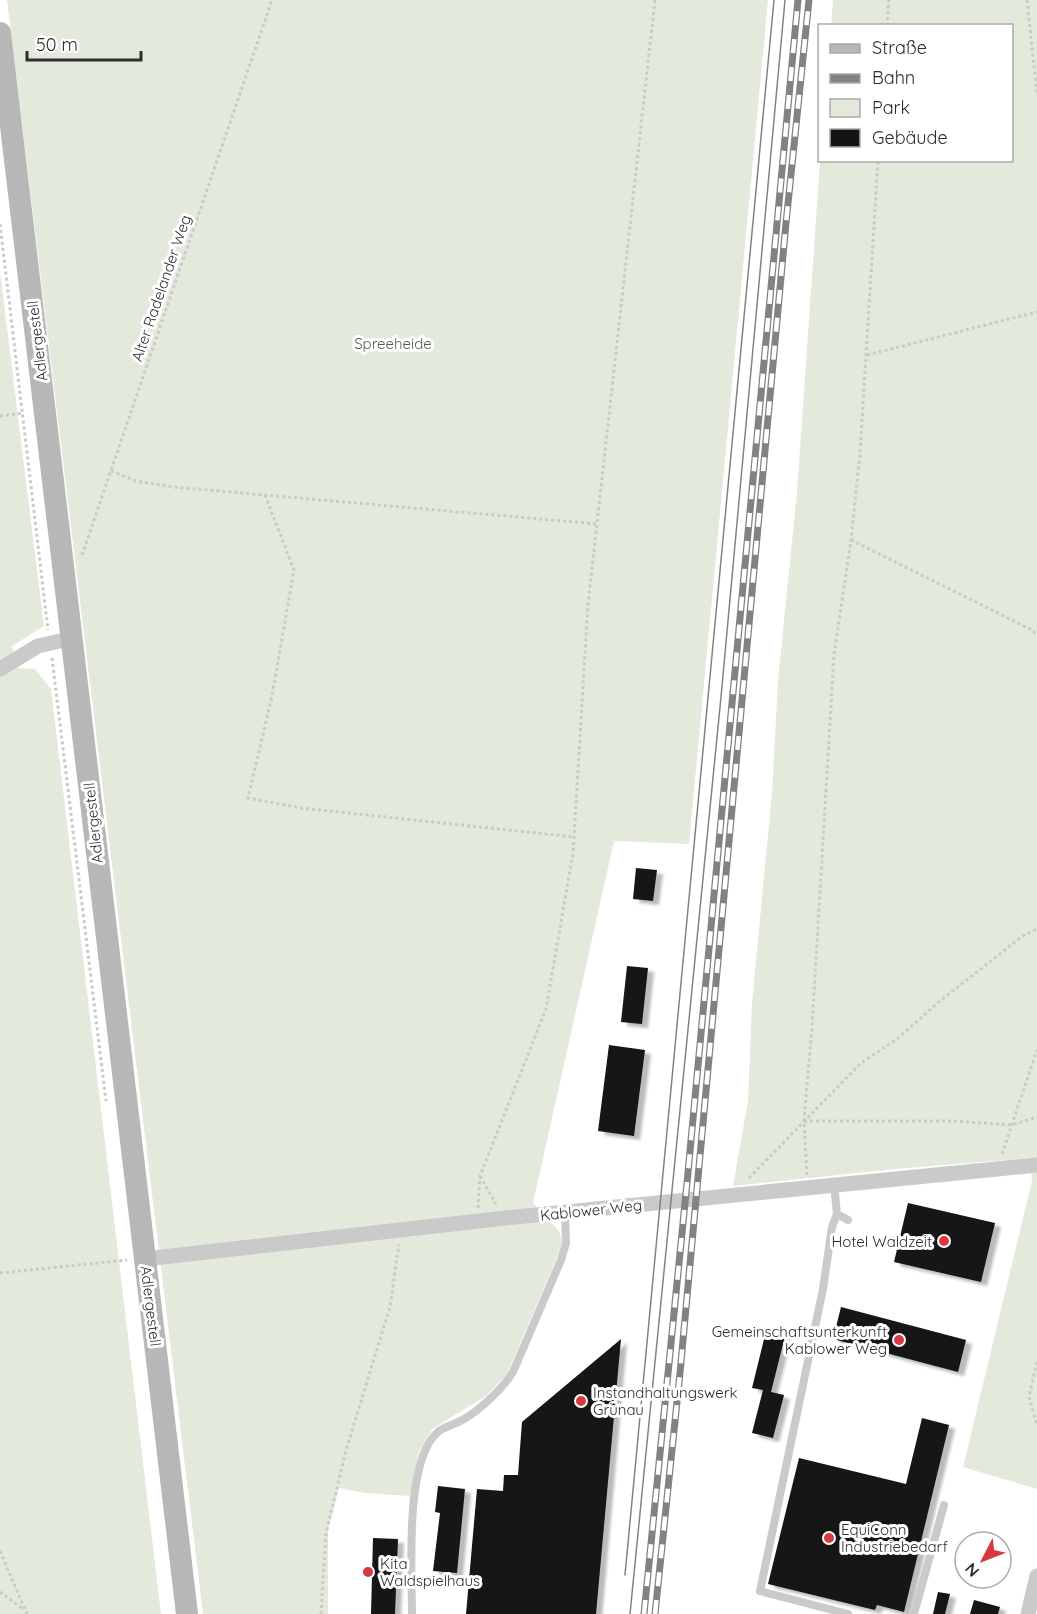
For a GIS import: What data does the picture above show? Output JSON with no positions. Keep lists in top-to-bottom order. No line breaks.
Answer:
{"streets":{"main road":["Adlergestell"],"street":["Kablower Weg"],"path":["Alter Radelander Weg"]},"crossings":[["Alter Radelander Weg","Adlergestell"],["Adlergestell","Kablower Weg"]],"parks":["Spreeheide"],"places":["Hotel Waldzeit","Gemeinschaftsunterkunft Kablower Weg","Instandhaltungswerk Grünau","EquiConn Industriebedarf","Kita Waldspielhaus"],"legend":["Straße","Bahn","Park","Gebäude"],"scale_bar":"50 m","north":"bottom left"}
